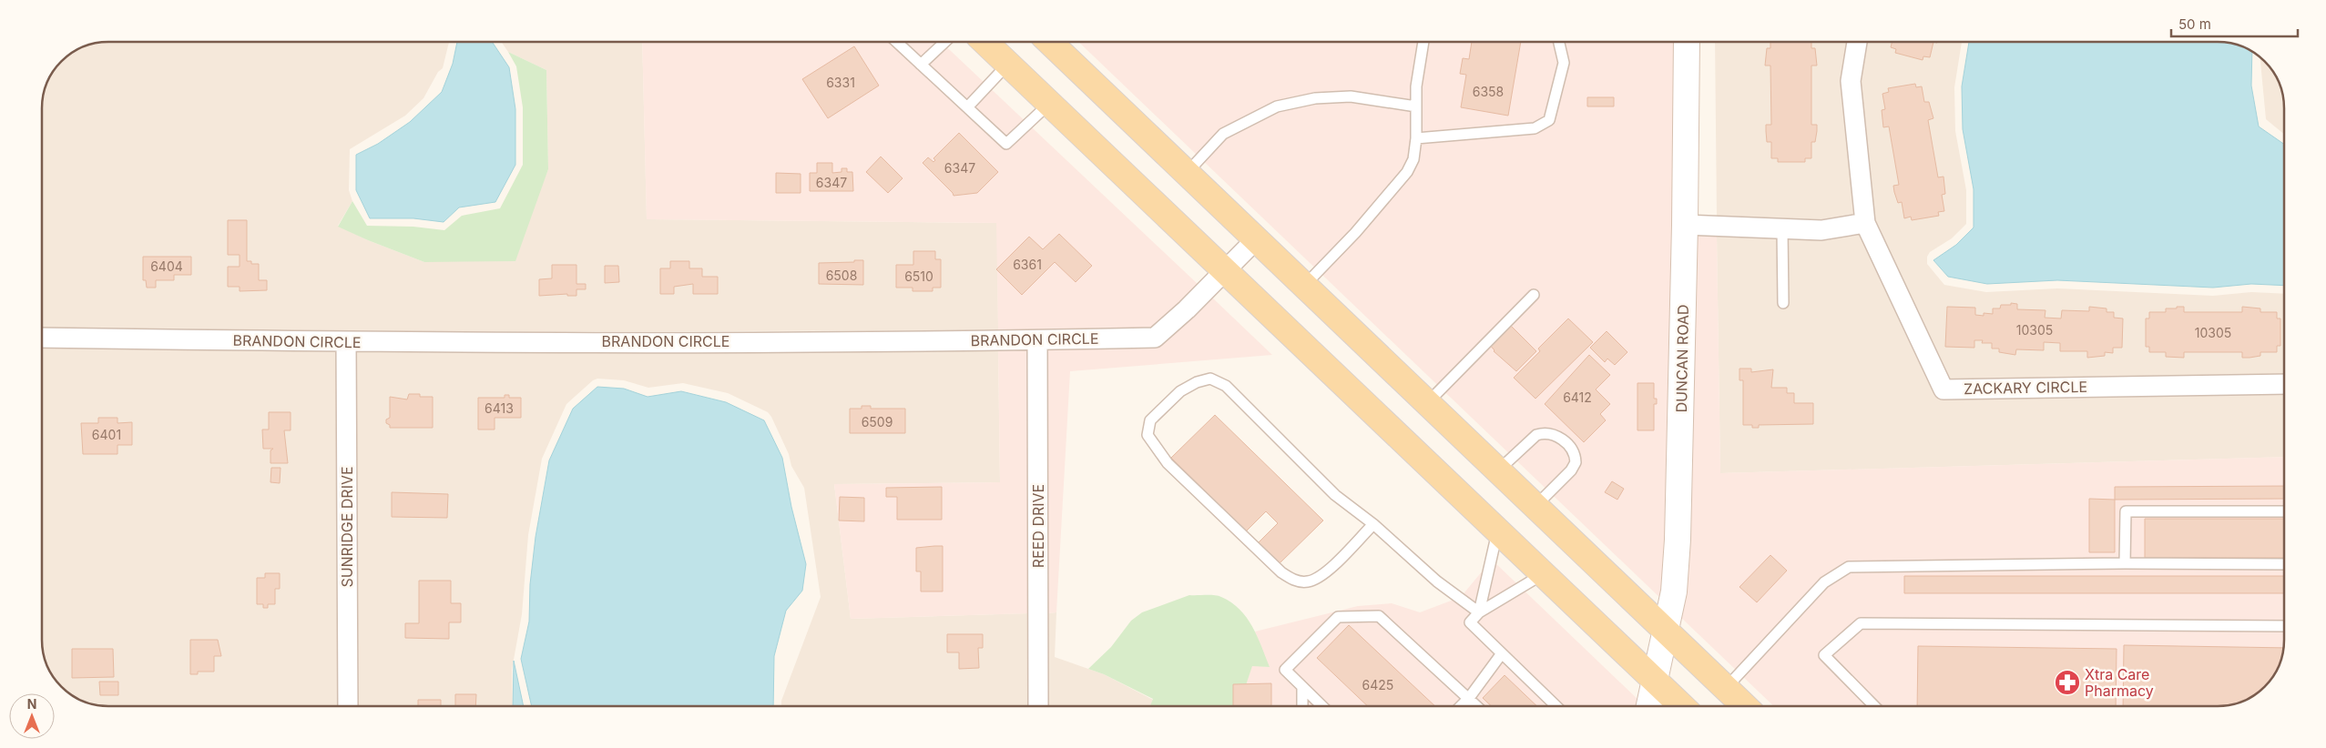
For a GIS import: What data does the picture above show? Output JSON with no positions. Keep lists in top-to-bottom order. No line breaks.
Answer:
{"streets":{"street":["BRANDON CIRCLE","DUNCAN ROAD","ZACKARY CIRCLE","REED DRIVE","SUNRIDGE DRIVE"]},"crossings":[["BRANDON CIRCLE","REED DRIVE"],["BRANDON CIRCLE","SUNRIDGE DRIVE"]],"places":{"pharmacy":["Xtra Care Pharmacy"]},"house_numbers":["6331","6358","6347","6347","6361","6404","6508","6510","10305","10305","6412","6413","6509","6401","6425"],"scale_bar":"50 m","north":"top"}
